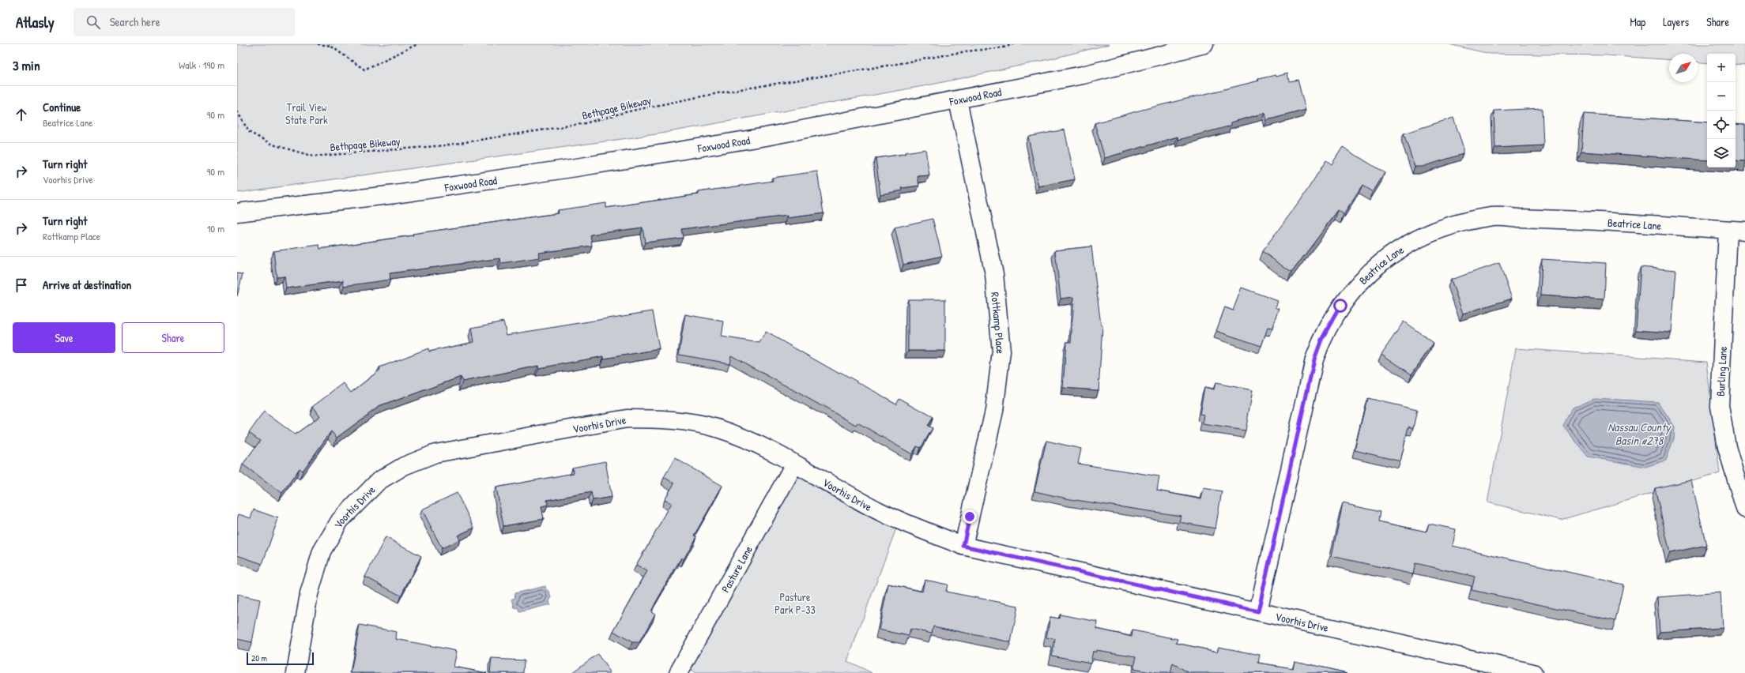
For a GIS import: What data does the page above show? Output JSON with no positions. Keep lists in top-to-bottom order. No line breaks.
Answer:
{"streets":{"street":["Foxwood Road","Beatrice Lane","Rottkamp Place","Burling Lane","Voorhis Drive","Pasture Lane"],"path":["Bethpage Bikeway"]},"crossings":[["Foxwood Road","Rottkamp Place"],["Beatrice Lane","Burling Lane"],["Beatrice Lane","Voorhis Drive"],["Rottkamp Place","Voorhis Drive"],["Voorhis Drive","Pasture Lane"]],"water":["Nassau County Basin #278"],"parks":["Trail View State Park","Pasture Park P-33"],"scale_bar":"20 m","north":"top right","page":{"header":"Atlasly","search":"Search here","nav":["Map","Layers","Share"],"heading":["3 min","Walk · 190 m"],"map_buttons":["+","−"],"list":[["Continue","Beatrice Lane","90 m"],["Turn right","Voorhis Drive","90 m"],["Turn right","Rottkamp Place","10 m"],"Arrive at destination"],"buttons":["Save","Share"],"scale":"20 m"}}
